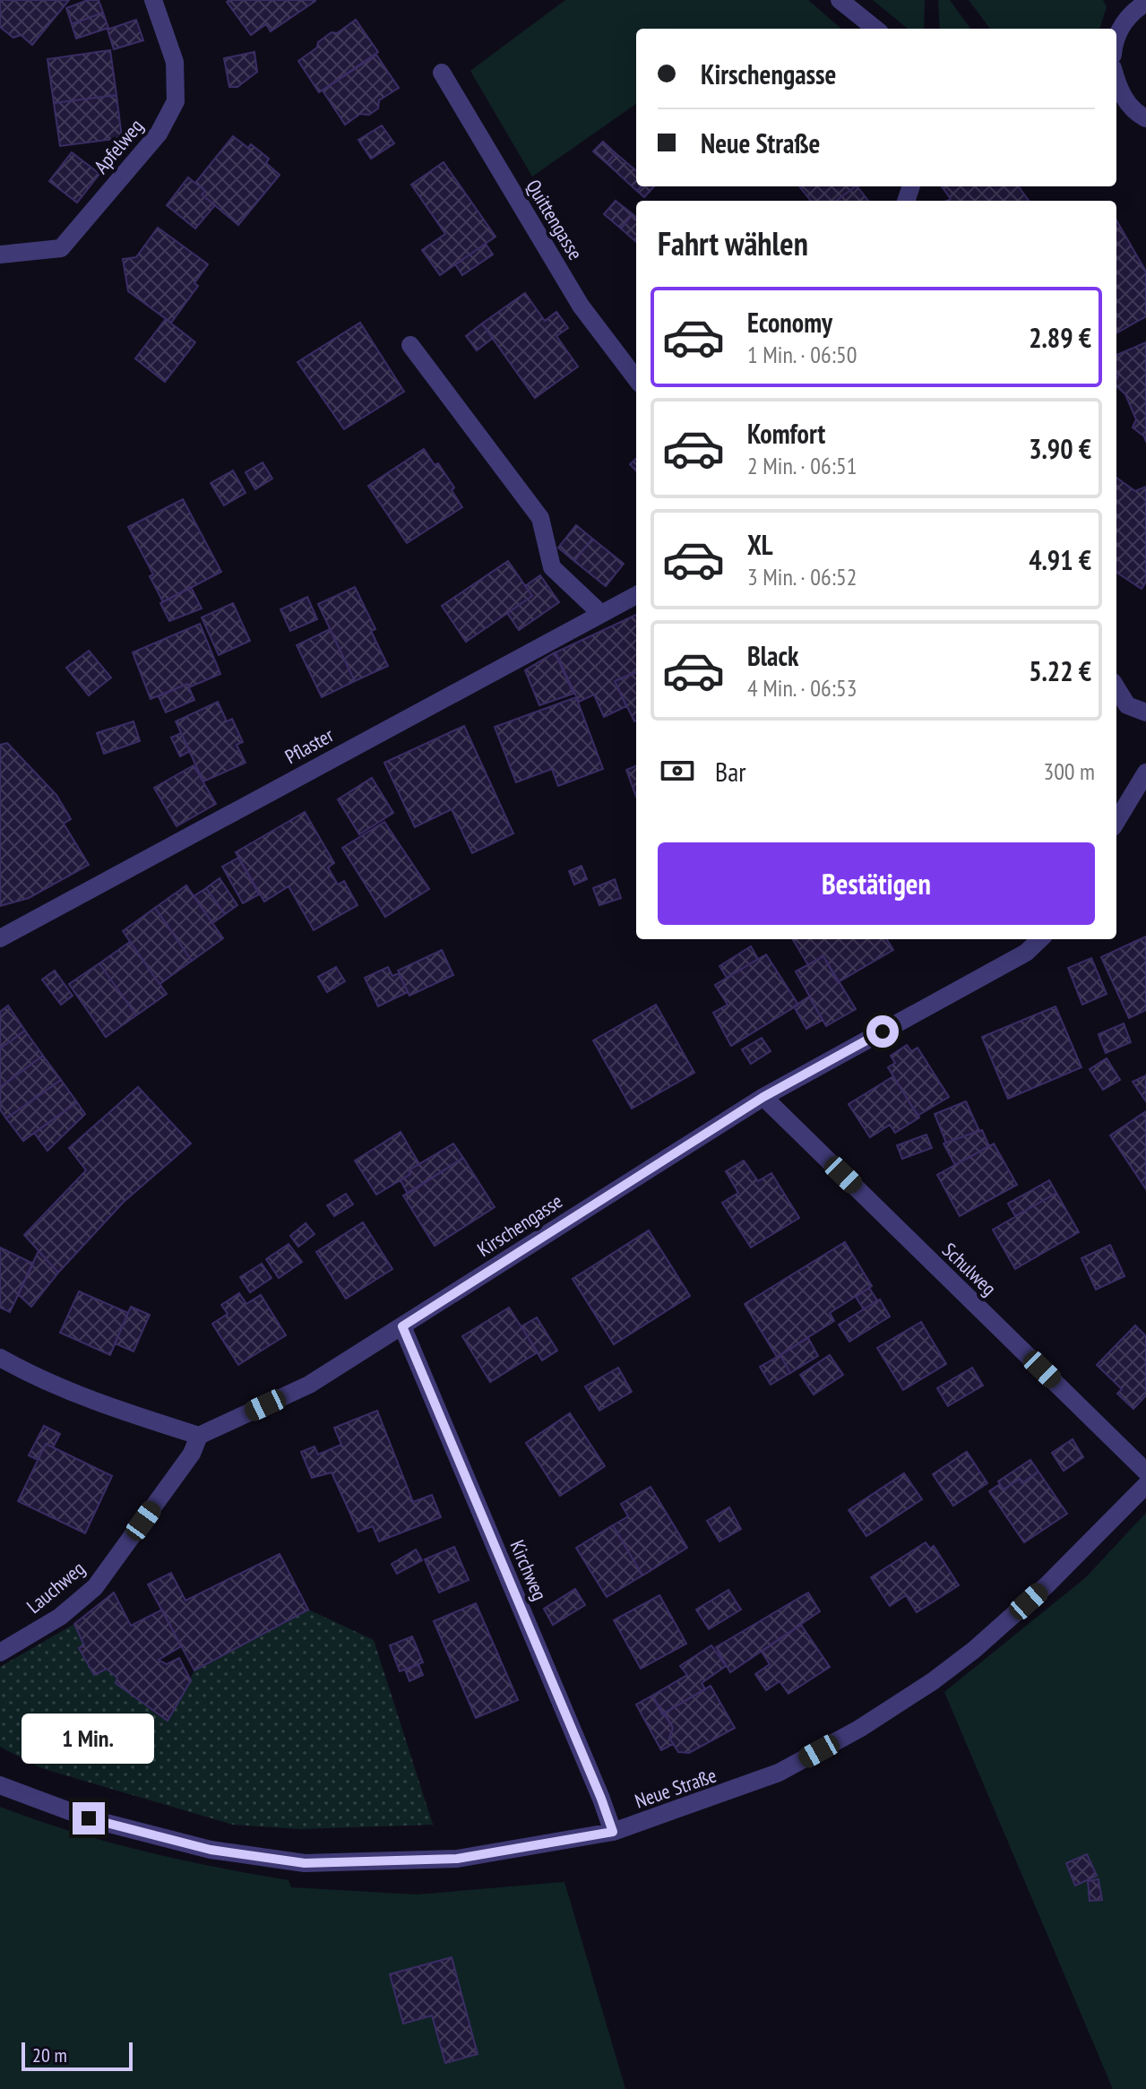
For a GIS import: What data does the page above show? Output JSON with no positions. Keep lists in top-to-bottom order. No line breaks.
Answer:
{"streets":{"street":["Apfelweg","Quittengasse","Pflaster","Kirschengasse","Schulweg","Kirchweg","Lauchweg","Neue Straße"]},"crossings":[["Kirschengasse","Schulweg"],["Kirschengasse","Kirchweg"],["Kirschengasse","Lauchweg"],["Kirchweg","Neue Straße"]],"scale_bar":"20 m","page":{"banner":["Kirschengasse","Neue Straße"],"heading":"Fahrt wählen","list":[{"name":"Economy","note":"1 Min. · 06:50","value":"2.89 €"},{"name":"Komfort","note":"2 Min. · 06:51","value":"3.90 €"},{"name":"XL","note":"3 Min. · 06:52","value":"4.91 €"},{"name":"Black","note":"4 Min. · 06:53","value":"5.22 €"}],"pay":["Bar","300 m"],"buttons":"Bestätigen","bubble":"1 Min.","scale":"20 m"}}
